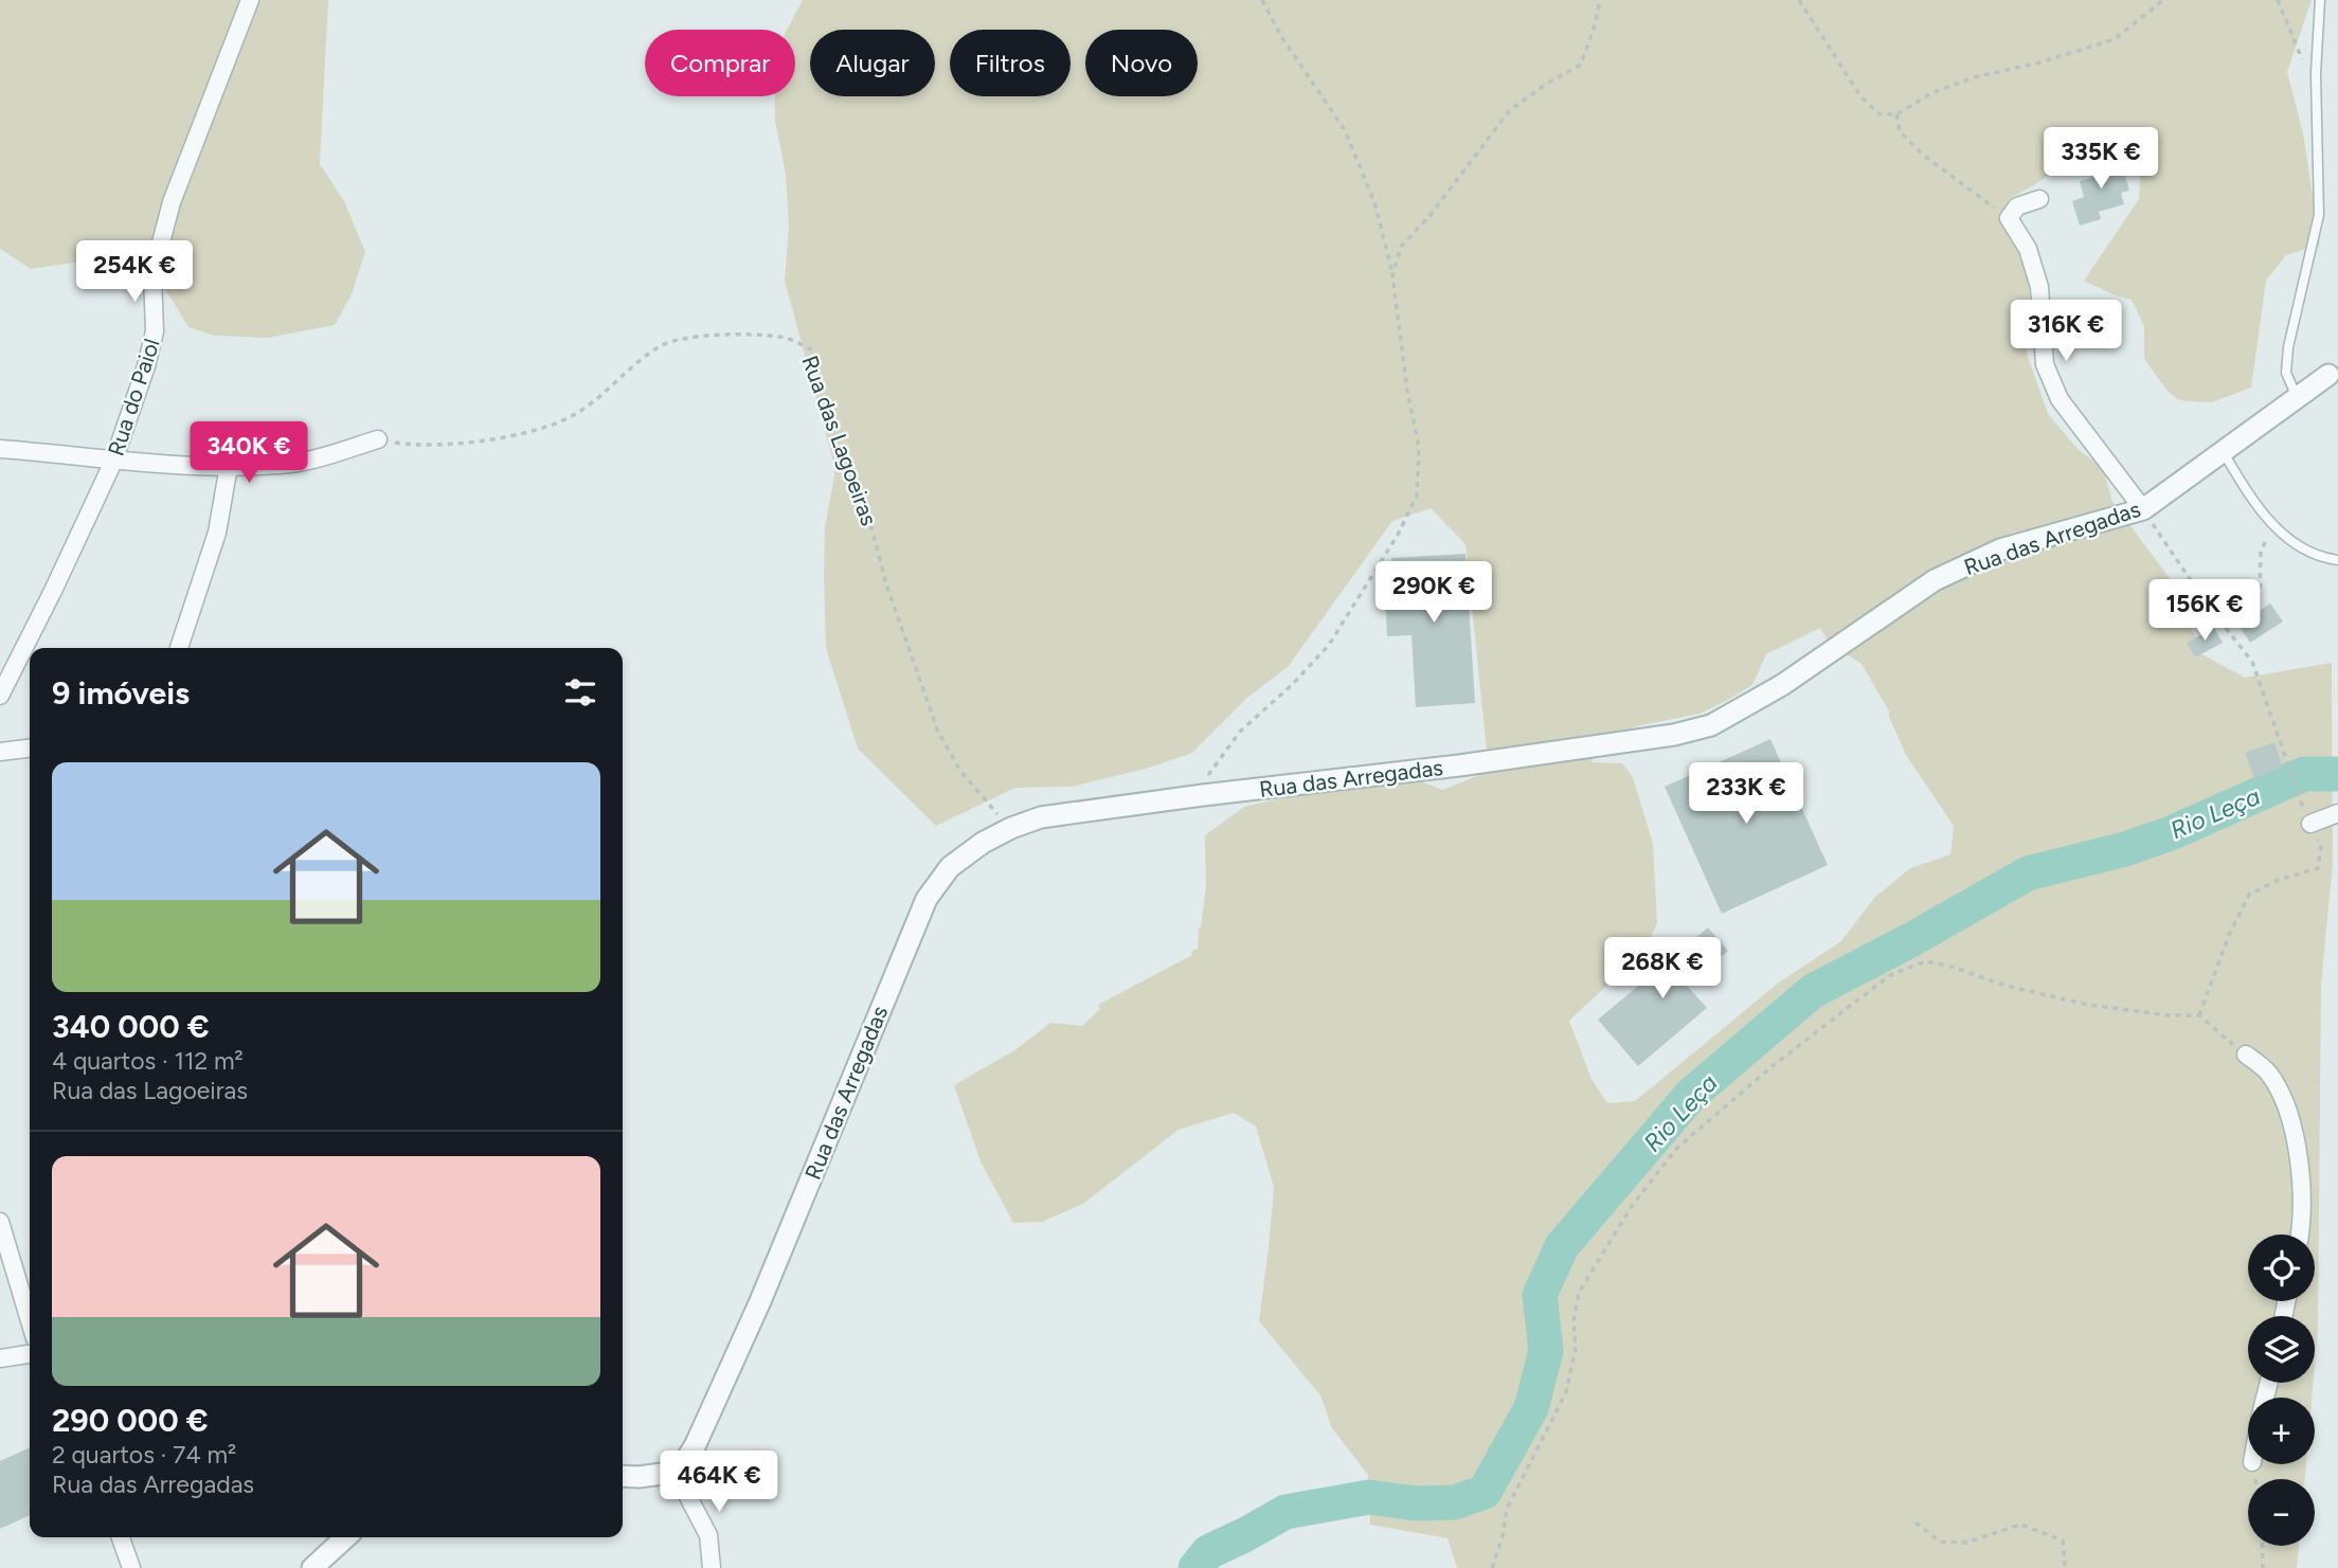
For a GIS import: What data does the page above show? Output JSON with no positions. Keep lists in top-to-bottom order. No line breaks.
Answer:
{"streets":{"street":["Rua do Paiol","Rua das Arregadas"],"path":["Rua das Lagoeiras"]},"crossings":[["Rua das Lagoeiras","Rua das Arregadas"]],"water":["Rio Leça"],"page":{"chip":["Comprar","Alugar","Filtros","Novo"],"price":["335K €","254K €","316K €","340K €","290K €","156K €","233K €","268K €","464K €"],"heading":"9 imóveis","list":[{"name":"340 000 €","note":"4 quartos · 112 m² · Rua das Lagoeiras"},{"name":"290 000 €","note":"2 quartos · 74 m² · Rua das Arregadas"}],"map_buttons":["+","−"]}}
